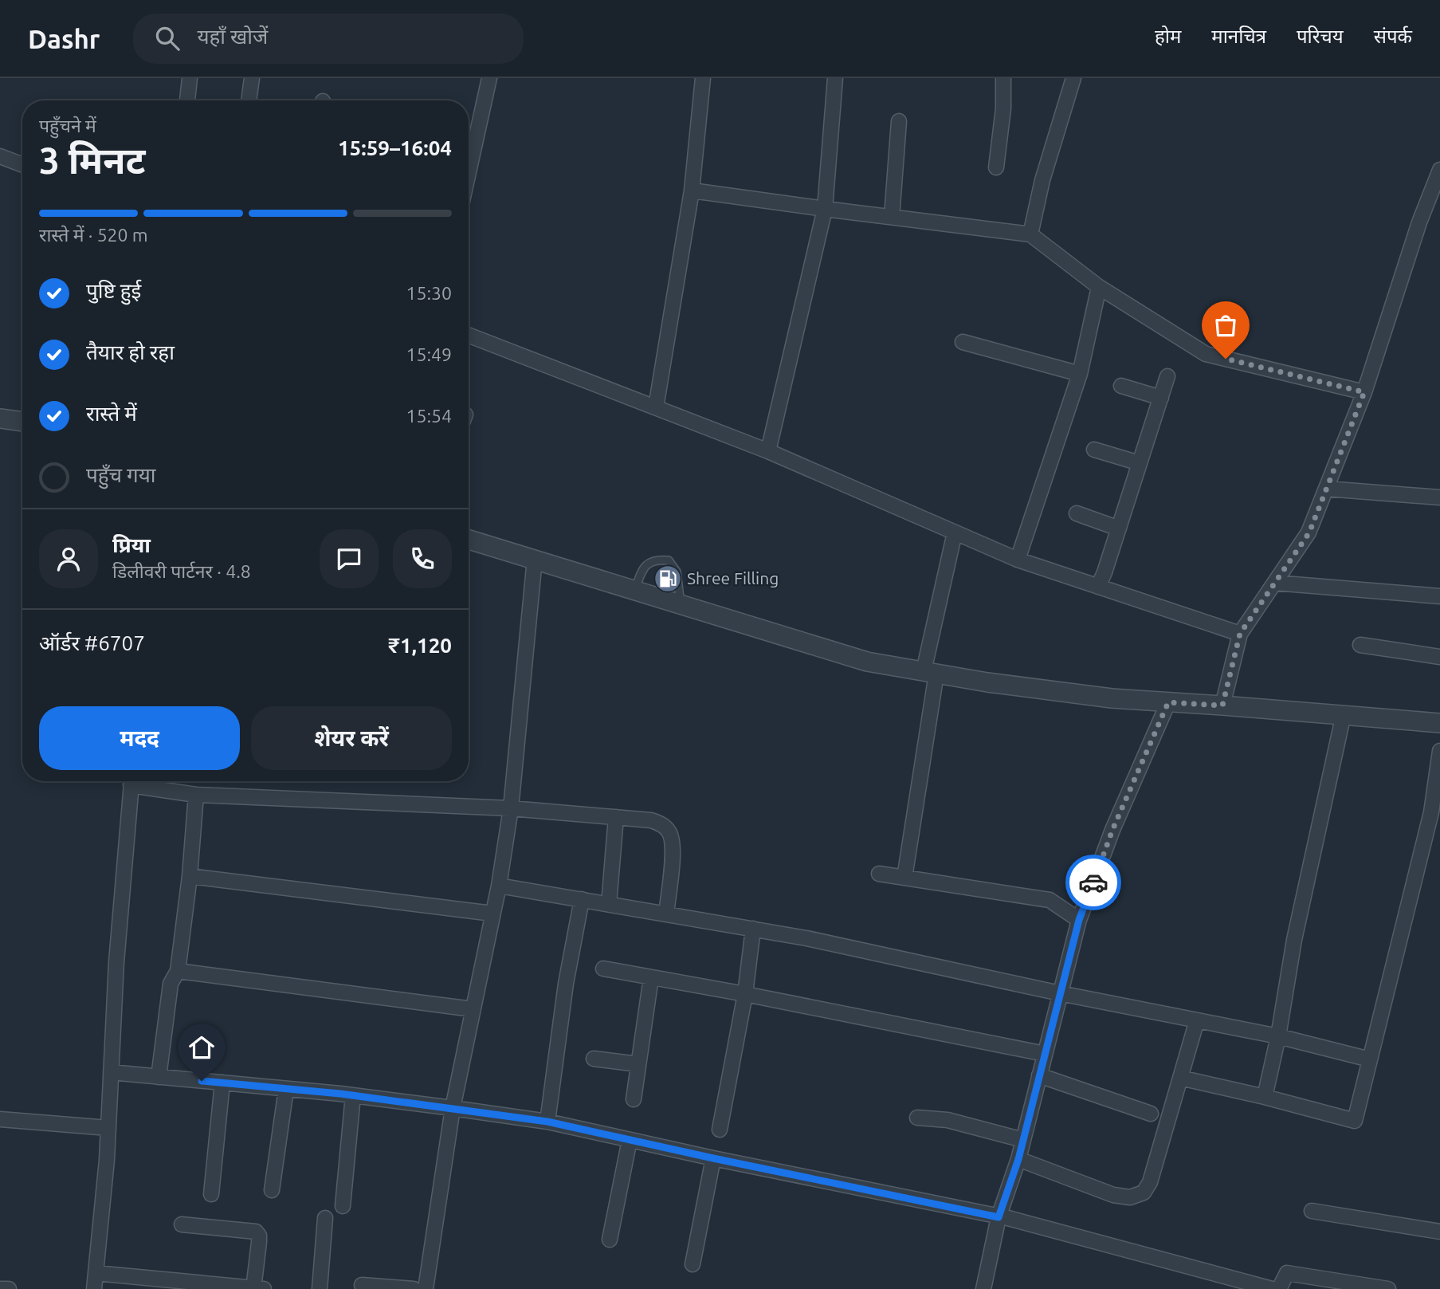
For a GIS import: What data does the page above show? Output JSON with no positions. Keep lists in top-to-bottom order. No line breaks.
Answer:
{"places":{"fuel station":["Shree Filling"]},"page":{"header":"Dashr","search":"यहाँ खोजें","nav":["होम","मानचित्र","परिचय","संपर्क"],"heading":["3 मिनट","पहुँचने में","15:59–16:04"],"panel":["प्रिया","डिलीवरी पार्टनर · 4.8","ऑर्डर #6707","₹1,120"],"bar":"रास्ते में · 520 m","list":[["पुष्टि हुई","15:30"],["तैयार हो रहा","15:49"],["रास्ते में","15:54"],"पहुँच गया"],"buttons":["मदद","शेयर करें"]}}
